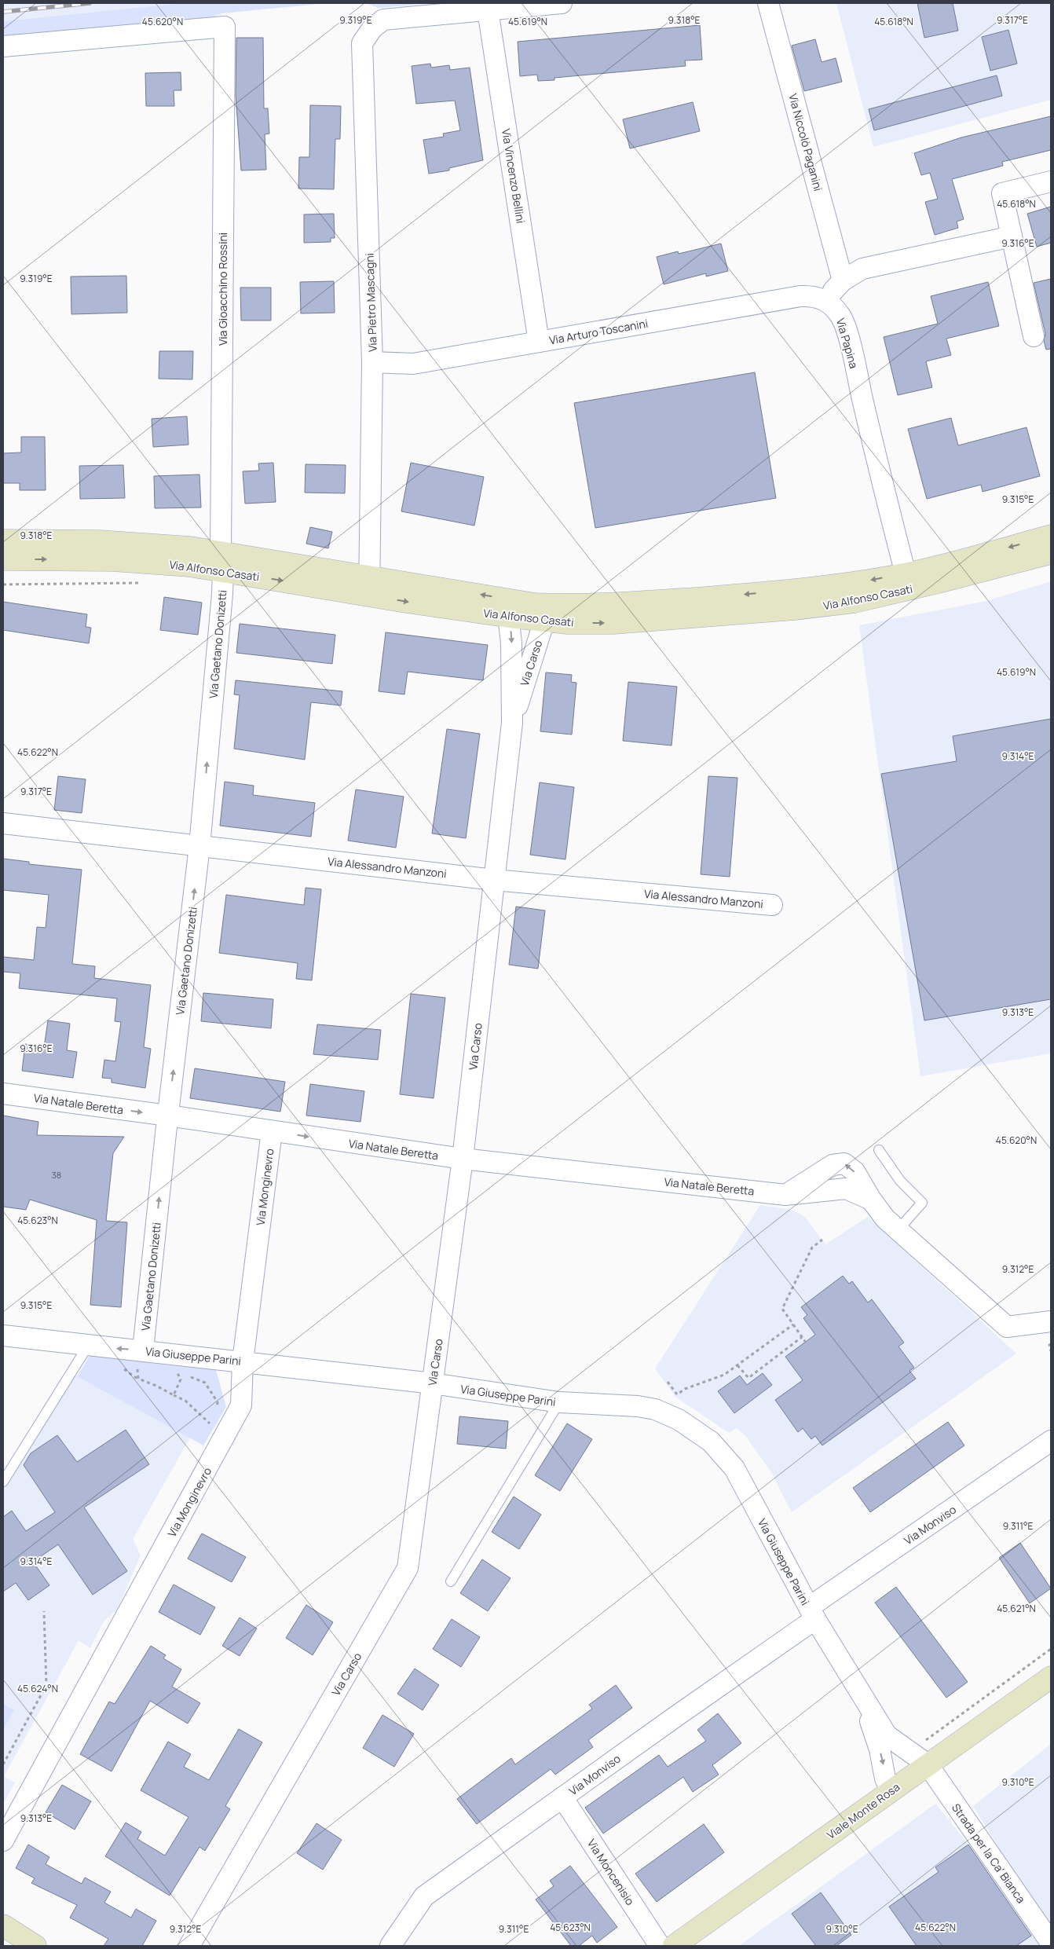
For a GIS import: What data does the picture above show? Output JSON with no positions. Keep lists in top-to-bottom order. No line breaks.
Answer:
{"streets":{"main road":["Via Alfonso Casati","Viale Monte Rosa"],"street":["Via Niccolò Paganini","Via Vincenzo Bellini","Via Gioacchino Rossini","Via Pietro Mascagni","Via Arturo Toscanini","Via Papina","Via Gaetano Donizetti","Via Carso","Via Alessandro Manzoni","Via Natale Beretta","Via Monginevro","Via Giuseppe Parini","Via Monviso","Strada per la Ca' Bianca","Via Moncenisio"]},"crossings":[["Via Vincenzo Bellini","Via Pietro Mascagni"],["Via Vincenzo Bellini","Via Arturo Toscanini"],["Via Gioacchino Rossini","Via Alfonso Casati"],["Via Gioacchino Rossini","Via Gaetano Donizetti"],["Via Pietro Mascagni","Via Arturo Toscanini"],["Via Pietro Mascagni","Via Alfonso Casati"],["Via Arturo Toscanini","Via Papina"],["Via Papina","Via Alfonso Casati"],["Via Alfonso Casati","Via Gaetano Donizetti"],["Via Alfonso Casati","Via Carso"],["Via Gaetano Donizetti","Via Alessandro Manzoni"],["Via Gaetano Donizetti","Via Natale Beretta"],["Via Gaetano Donizetti","Via Giuseppe Parini"],["Via Carso","Via Alessandro Manzoni"],["Via Carso","Via Natale Beretta"],["Via Carso","Via Giuseppe Parini"],["Via Natale Beretta","Via Monginevro"],["Via Monginevro","Via Giuseppe Parini"],["Via Giuseppe Parini","Via Monviso"],["Via Giuseppe Parini","Viale Monte Rosa"],["Via Giuseppe Parini","Strada per la Ca' Bianca"],["Via Monviso","Via Moncenisio"],["Viale Monte Rosa","Strada per la Ca' Bianca"],["Viale Monte Rosa","Via Moncenisio"]],"one_way":["Via Gaetano Donizetti"],"house_numbers":["38"],"coordinates":["9.319°E","9.317°E","9.318°E","45.620°N","45.619°N","45.618°N","9.316°E","9.315°E","45.622°N","9.314°E","9.313°E","45.623°N","9.312°E","9.311°E","45.621°N","45.624°N","9.310°E"]}
